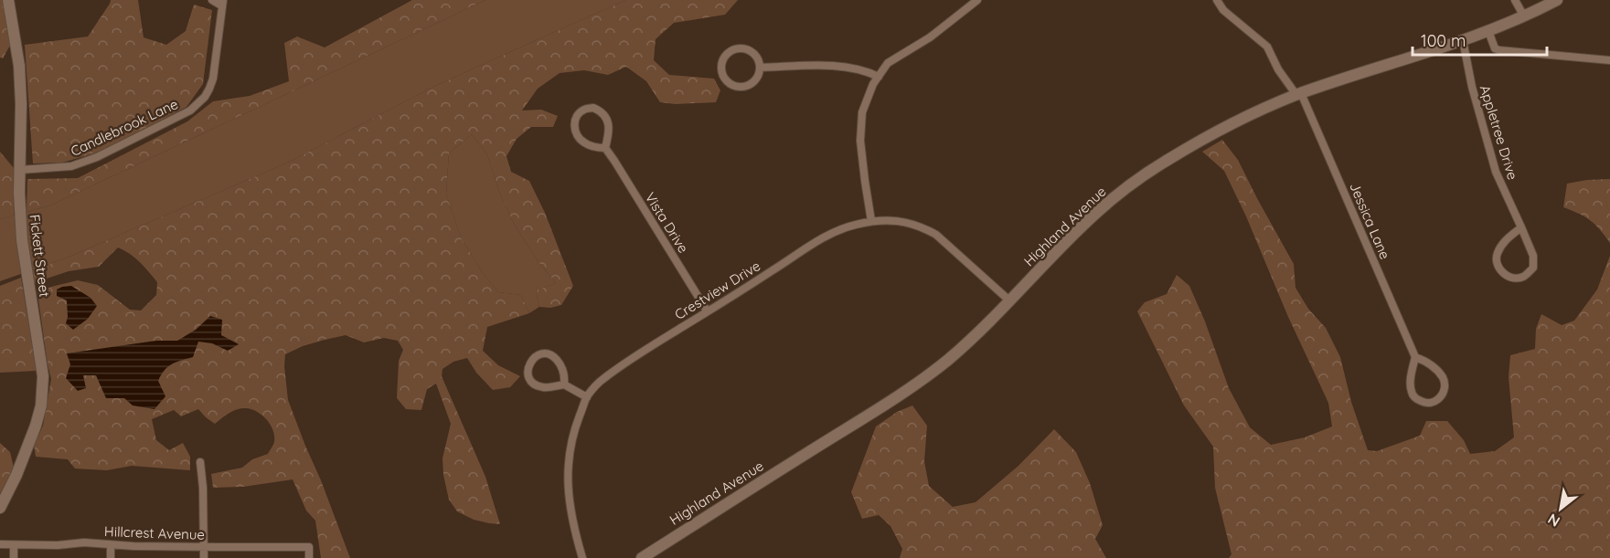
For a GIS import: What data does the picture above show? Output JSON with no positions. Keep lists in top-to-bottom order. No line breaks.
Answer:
{"streets":{"street":["Candlebrook Lane","Appletree Drive","Jessica Lane","Vista Drive","Highland Avenue","Fickett Street","Crestview Drive","Hillcrest Avenue"]},"crossings":[["Candlebrook Lane","Fickett Street"],["Appletree Drive","Highland Avenue"],["Jessica Lane","Highland Avenue"],["Vista Drive","Crestview Drive"],["Highland Avenue","Crestview Drive"]],"scale_bar":"100 m","north":"bottom left"}
